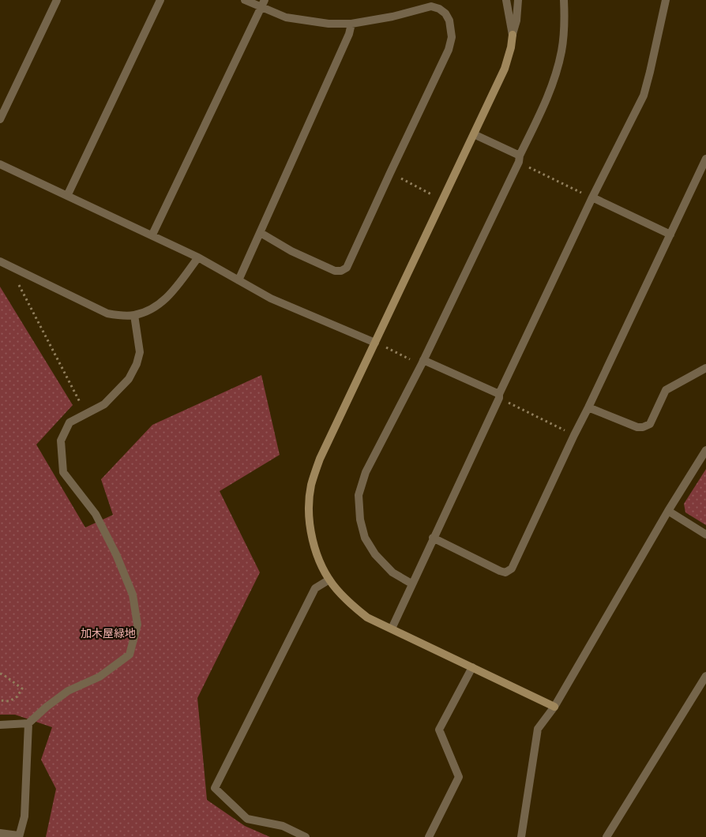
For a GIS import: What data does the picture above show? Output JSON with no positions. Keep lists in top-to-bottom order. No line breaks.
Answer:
{"parks":["加木屋緑地"]}
